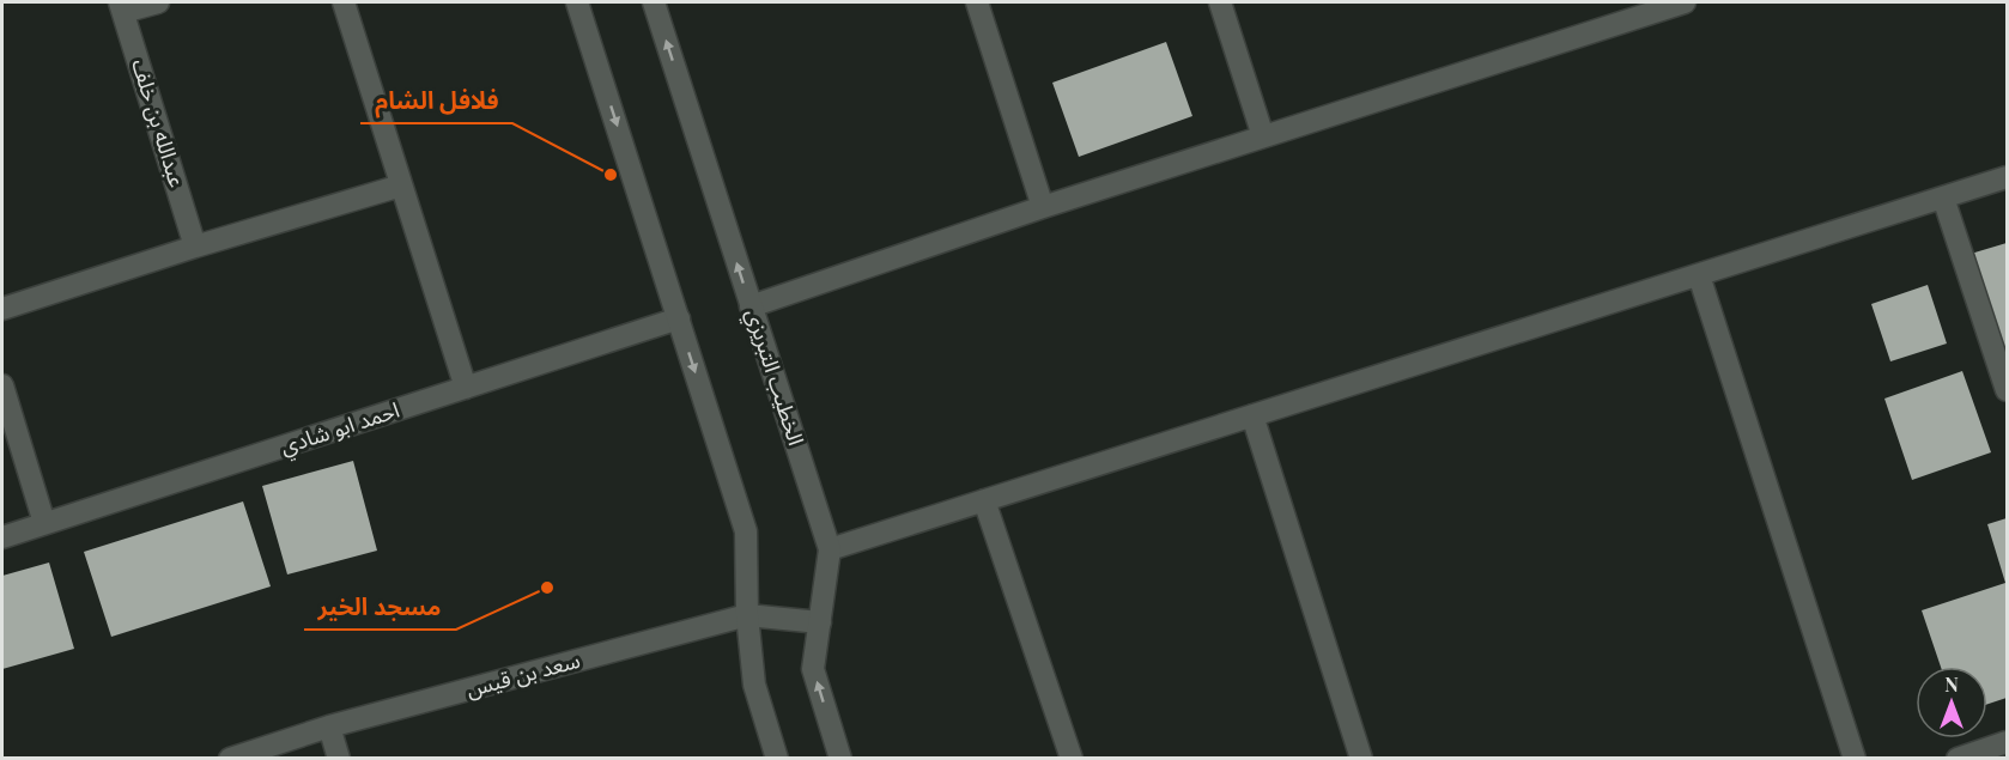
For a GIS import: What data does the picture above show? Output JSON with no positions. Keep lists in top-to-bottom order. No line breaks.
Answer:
{"streets":{"street":["عبدالله بن خلف","الخطيب التبريزي","احمد ابو شادي","سعد بن قيس"]},"crossings":[["الخطيب التبريزي","سعد بن قيس"]],"places":["فلافل الشام","مسجد الخير"],"north":"top"}
